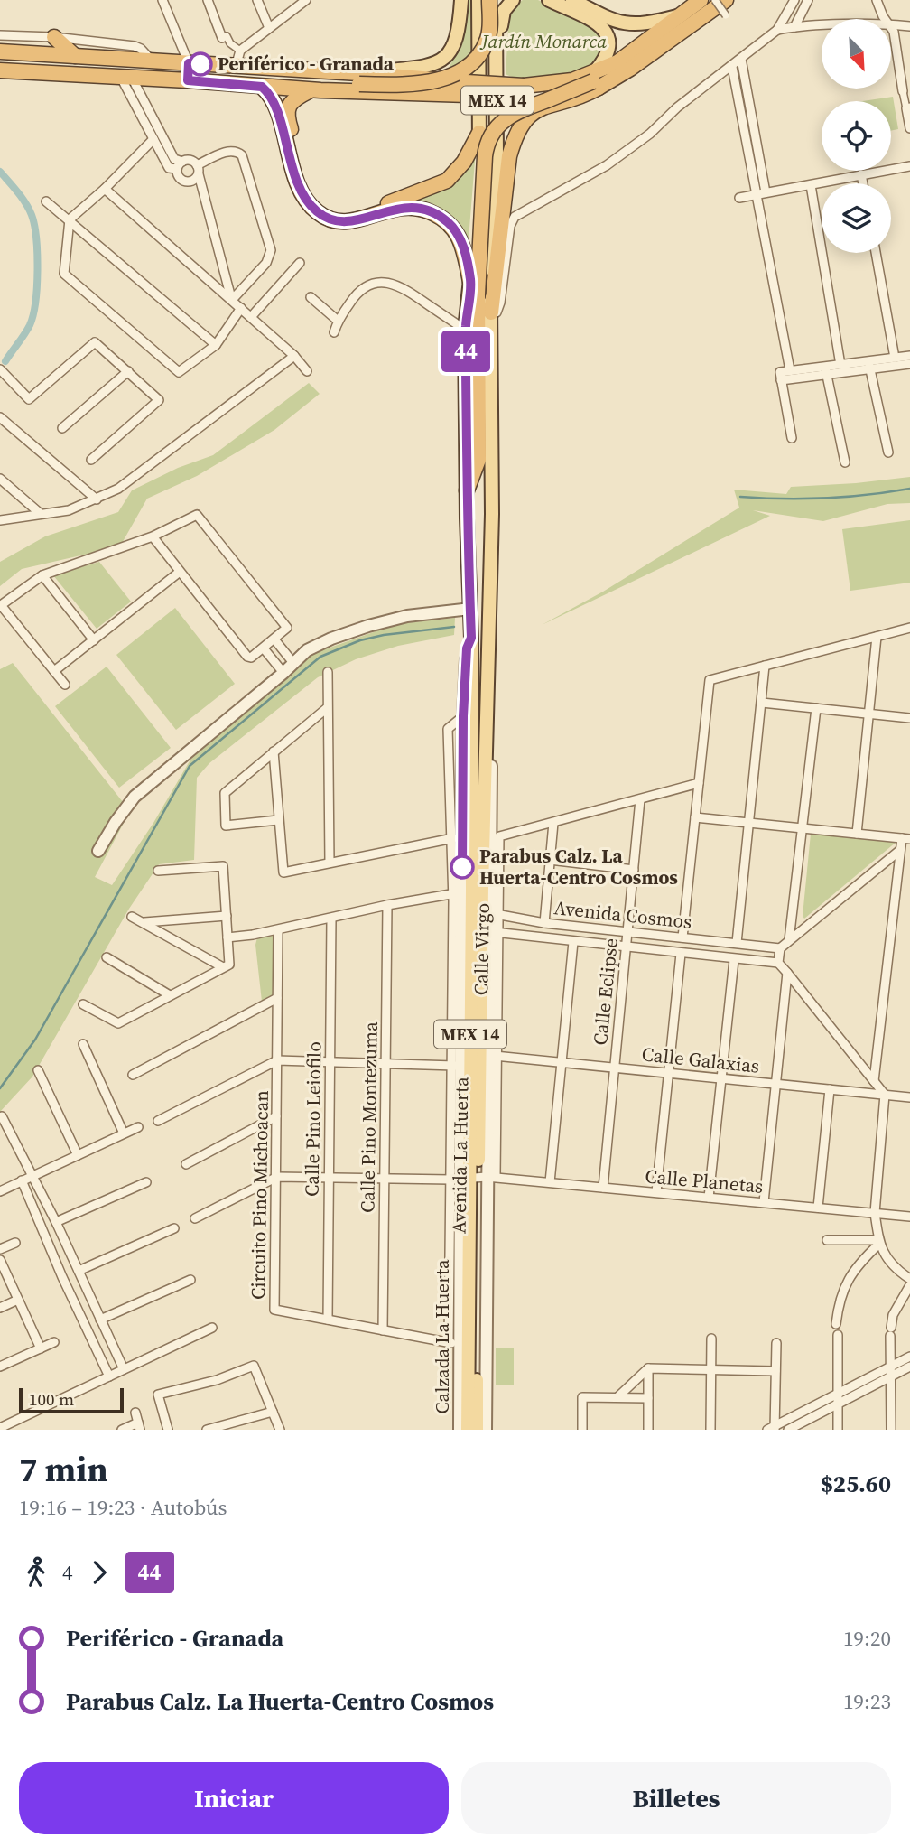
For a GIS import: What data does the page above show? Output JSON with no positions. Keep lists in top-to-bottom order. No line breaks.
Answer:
{"streets":{"main road":["MEX 14","Avenida La Huerta"],"street":["Avenida Cosmos","Calle Virgo","Calle Eclipse","Calle Galaxias","Calle Pino Montezuma","Calle Pino Leiofilo","Calle Planetas","Circuito Pino Michoacan","Calzada La Huerta"]},"crossings":[["MEX 14","Avenida La Huerta"],["Avenida Cosmos","Calle Virgo"],["Avenida Cosmos","Calle Eclipse"],["Avenida Cosmos","Avenida La Huerta"],["Calle Virgo","Avenida La Huerta"],["Calle Eclipse","Calle Galaxias"],["Calle Eclipse","Calle Planetas"],["Calle Galaxias","Avenida La Huerta"],["Calle Pino Montezuma","Calle Planetas"],["Calle Pino Montezuma","Circuito Pino Michoacan"],["Calle Pino Leiofilo","Calle Planetas"],["Calle Pino Leiofilo","Circuito Pino Michoacan"],["Avenida La Huerta","Calle Planetas"],["Avenida La Huerta","Circuito Pino Michoacan"],["Avenida La Huerta","Calzada La Huerta"],["Calle Planetas","Circuito Pino Michoacan"],["Calle Planetas","Calzada La Huerta"],["Circuito Pino Michoacan","Calzada La Huerta"]],"parks":["Jardín Monarca"],"places":["Periférico - Granada","Parabus Calz. La Huerta-Centro Cosmos"],"lines":["bus line 44"],"scale_bar":"100 m","north":"bottom right","page":{"on_map":"44","scale":"100 m","heading":["7 min","19:16 – 19:23 · Autobús","$25.60"],"legs":["4","44"],"list":[{"name":"Periférico - Granada","value":"19:20"},{"name":"Parabus Calz. La Huerta-Centro Cosmos","value":"19:23"}],"buttons":["Iniciar","Billetes"]}}
